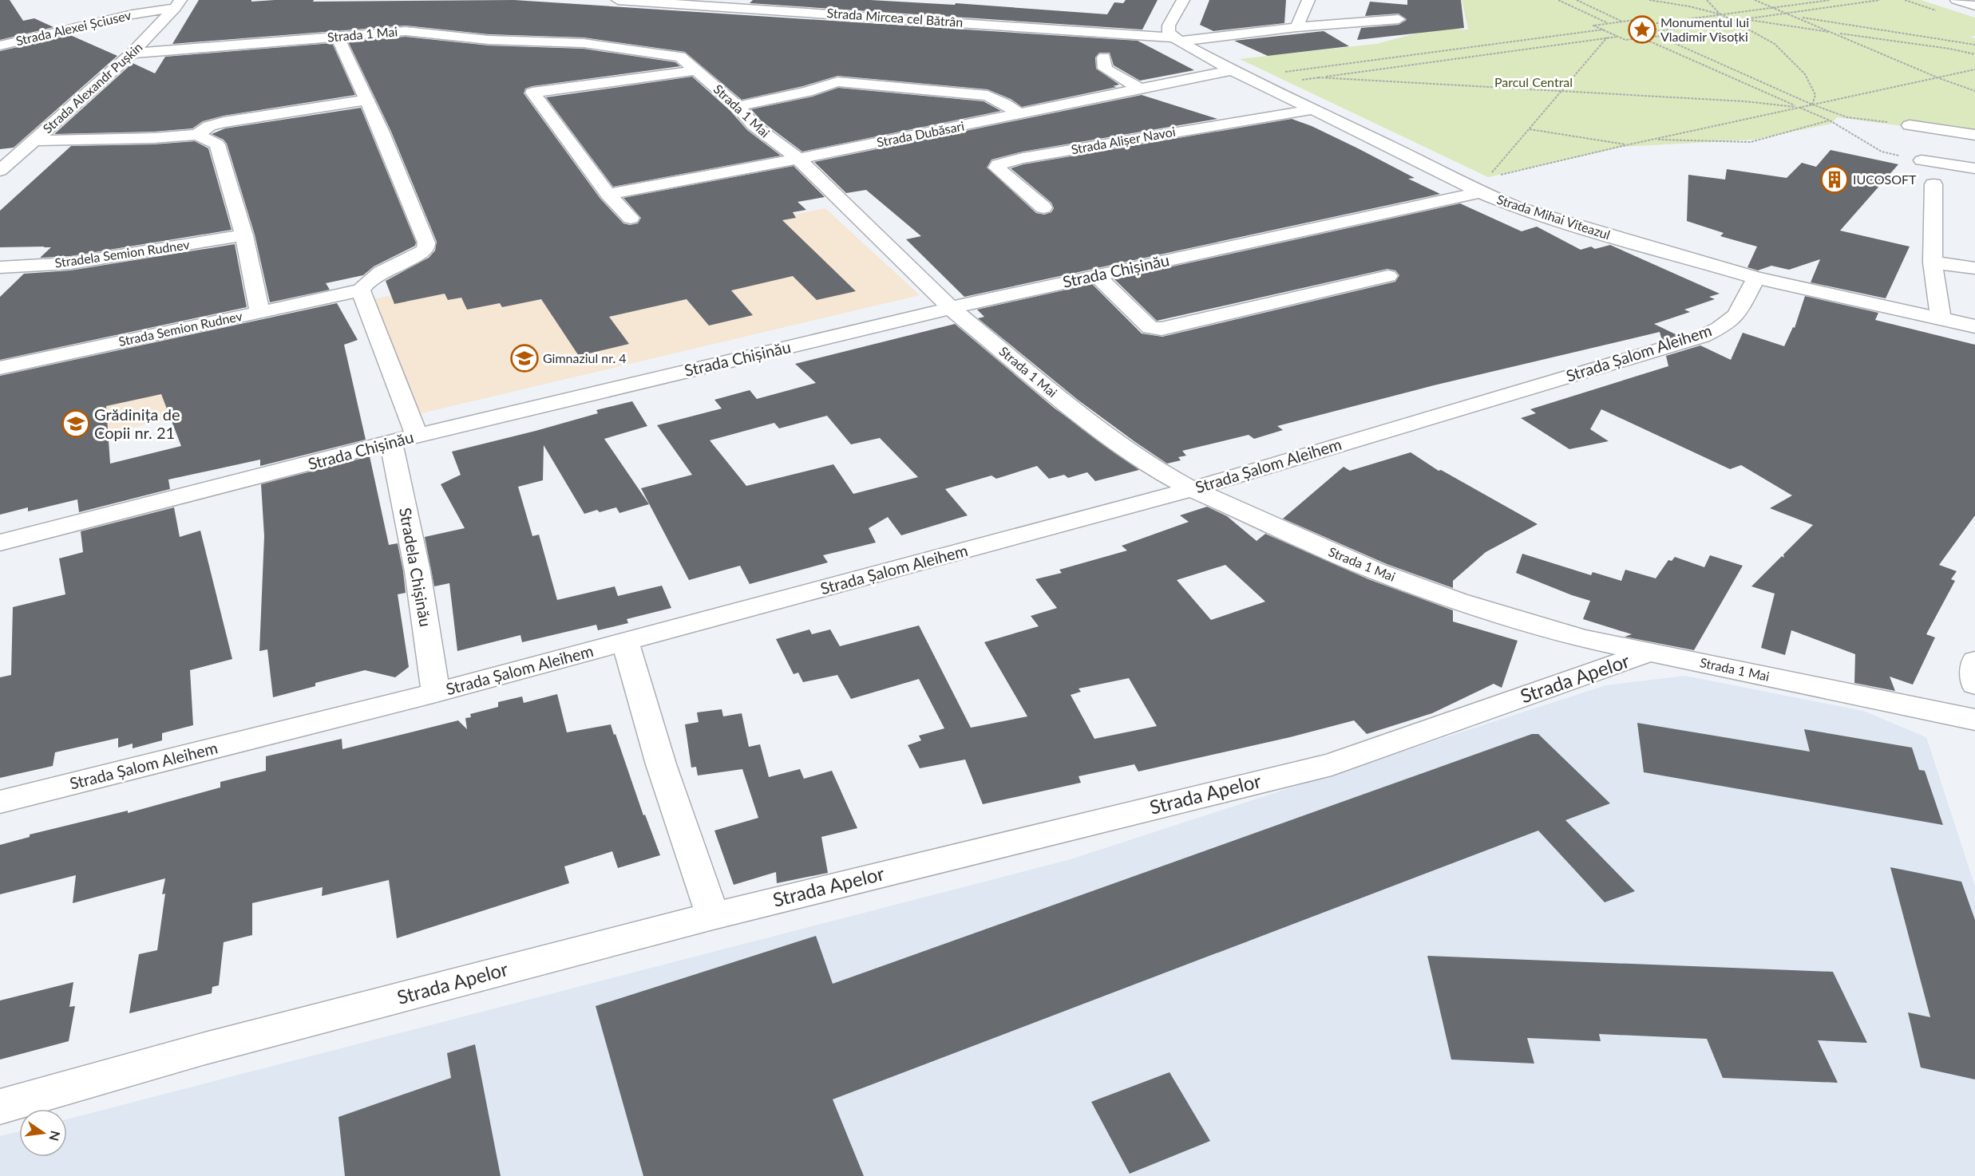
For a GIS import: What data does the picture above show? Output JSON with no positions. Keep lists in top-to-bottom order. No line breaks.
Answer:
{"streets":{"street":["Strada Mircea cel Bătrân","Strada Alexei Șciusev","Strada 1 Mai","Strada Alexandr Pușkin","Strada Dubăsari","Strada Alișer Navoi","Strada Mihai Viteazul","Stradela Semion Rudnev","Strada Chișinău","Strada Semion Rudnev","Strada Șalom Aleihem","Stradela Chișinău","Strada Apelor"]},"crossings":[["Strada Mircea cel Bătrân","Strada Mihai Viteazul"],["Strada Alexei Șciusev","Strada Alexandr Pușkin"],["Strada 1 Mai","Strada Alexandr Pușkin"],["Strada 1 Mai","Strada Dubăsari"],["Strada 1 Mai","Strada Chișinău"],["Strada 1 Mai","Strada Șalom Aleihem"],["Strada 1 Mai","Strada Apelor"],["Strada Dubăsari","Strada Mihai Viteazul"],["Strada Alișer Navoi","Strada Mihai Viteazul"],["Strada Mihai Viteazul","Strada Chișinău"],["Strada Mihai Viteazul","Strada Șalom Aleihem"],["Strada Chișinău","Stradela Chișinău"],["Strada Șalom Aleihem","Stradela Chișinău"]],"parks":["Parcul Central"],"places":{"place":["Monumentul lui Vladimir Vîsoțki"],"building":["IUCOSOFT"],"school or university":["Gimnaziul nr. 4","Grădinița de Copii nr. 21"]},"north":"right"}
